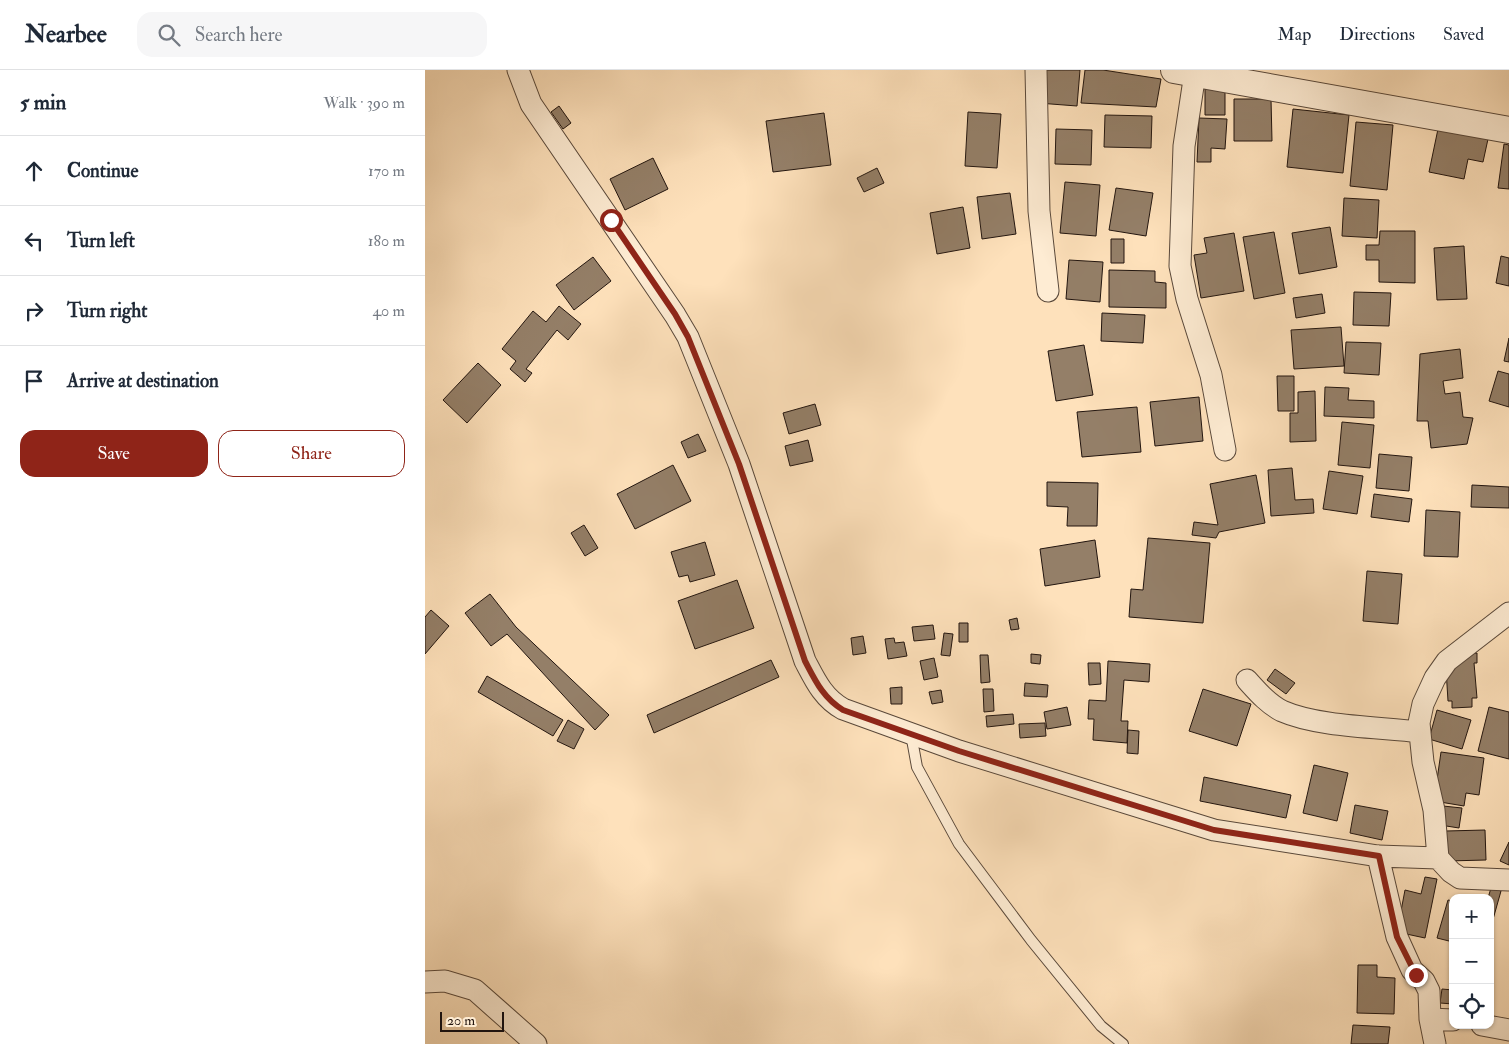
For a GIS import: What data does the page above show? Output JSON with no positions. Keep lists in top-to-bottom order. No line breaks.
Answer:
{"scale_bar":"20 m","page":{"header":"Nearbee","search":"Search here","nav":["Map","Directions","Saved"],"heading":["5 min","Walk · 390 m"],"list":[["Continue","170 m"],["Turn left","180 m"],["Turn right","40 m"],"Arrive at destination"],"buttons":["Save","Share"],"map_buttons":["+","−"],"scale":"20 m"}}
